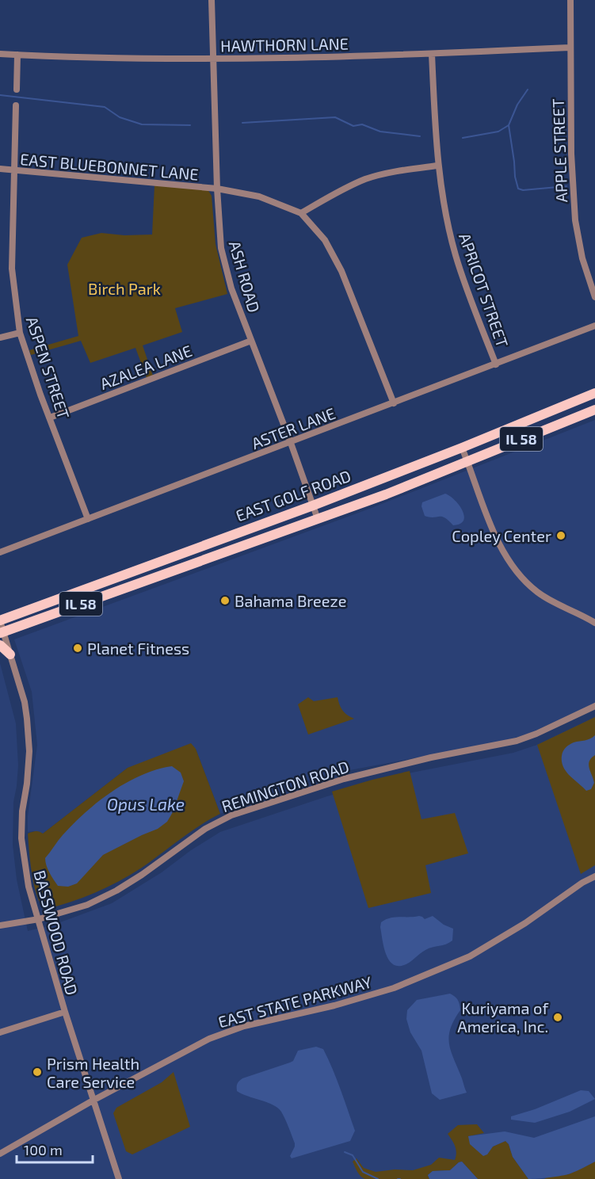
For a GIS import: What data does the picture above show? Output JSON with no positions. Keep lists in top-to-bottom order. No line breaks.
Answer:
{"streets":{"main road":["IL 58","EAST GOLF ROAD"],"street":["HAWTHORN LANE","APPLE STREET","EAST BLUEBONNET LANE","ASH ROAD","APRICOT STREET","AZALEA LANE","ASPEN STREET","ASTER LANE","REMINGTON ROAD","BASSWOOD ROAD","EAST STATE PARKWAY"]},"crossings":[["HAWTHORN LANE","APPLE STREET"],["HAWTHORN LANE","ASH ROAD"],["HAWTHORN LANE","APRICOT STREET"],["EAST BLUEBONNET LANE","ASH ROAD"],["EAST BLUEBONNET LANE","ASPEN STREET"],["ASH ROAD","AZALEA LANE"],["ASH ROAD","ASTER LANE"],["ASH ROAD","EAST GOLF ROAD"],["APRICOT STREET","ASTER LANE"],["AZALEA LANE","ASPEN STREET"],["ASPEN STREET","ASTER LANE"],["EAST GOLF ROAD","BASSWOOD ROAD"],["REMINGTON ROAD","BASSWOOD ROAD"],["BASSWOOD ROAD","EAST STATE PARKWAY"]],"water":["Opus Lake"],"parks":["Birch Park"],"places":["Copley Center","Bahama Breeze","Planet Fitness","Kuriyama of America, Inc.","Prism Health Care Service"],"scale_bar":"100 m"}
